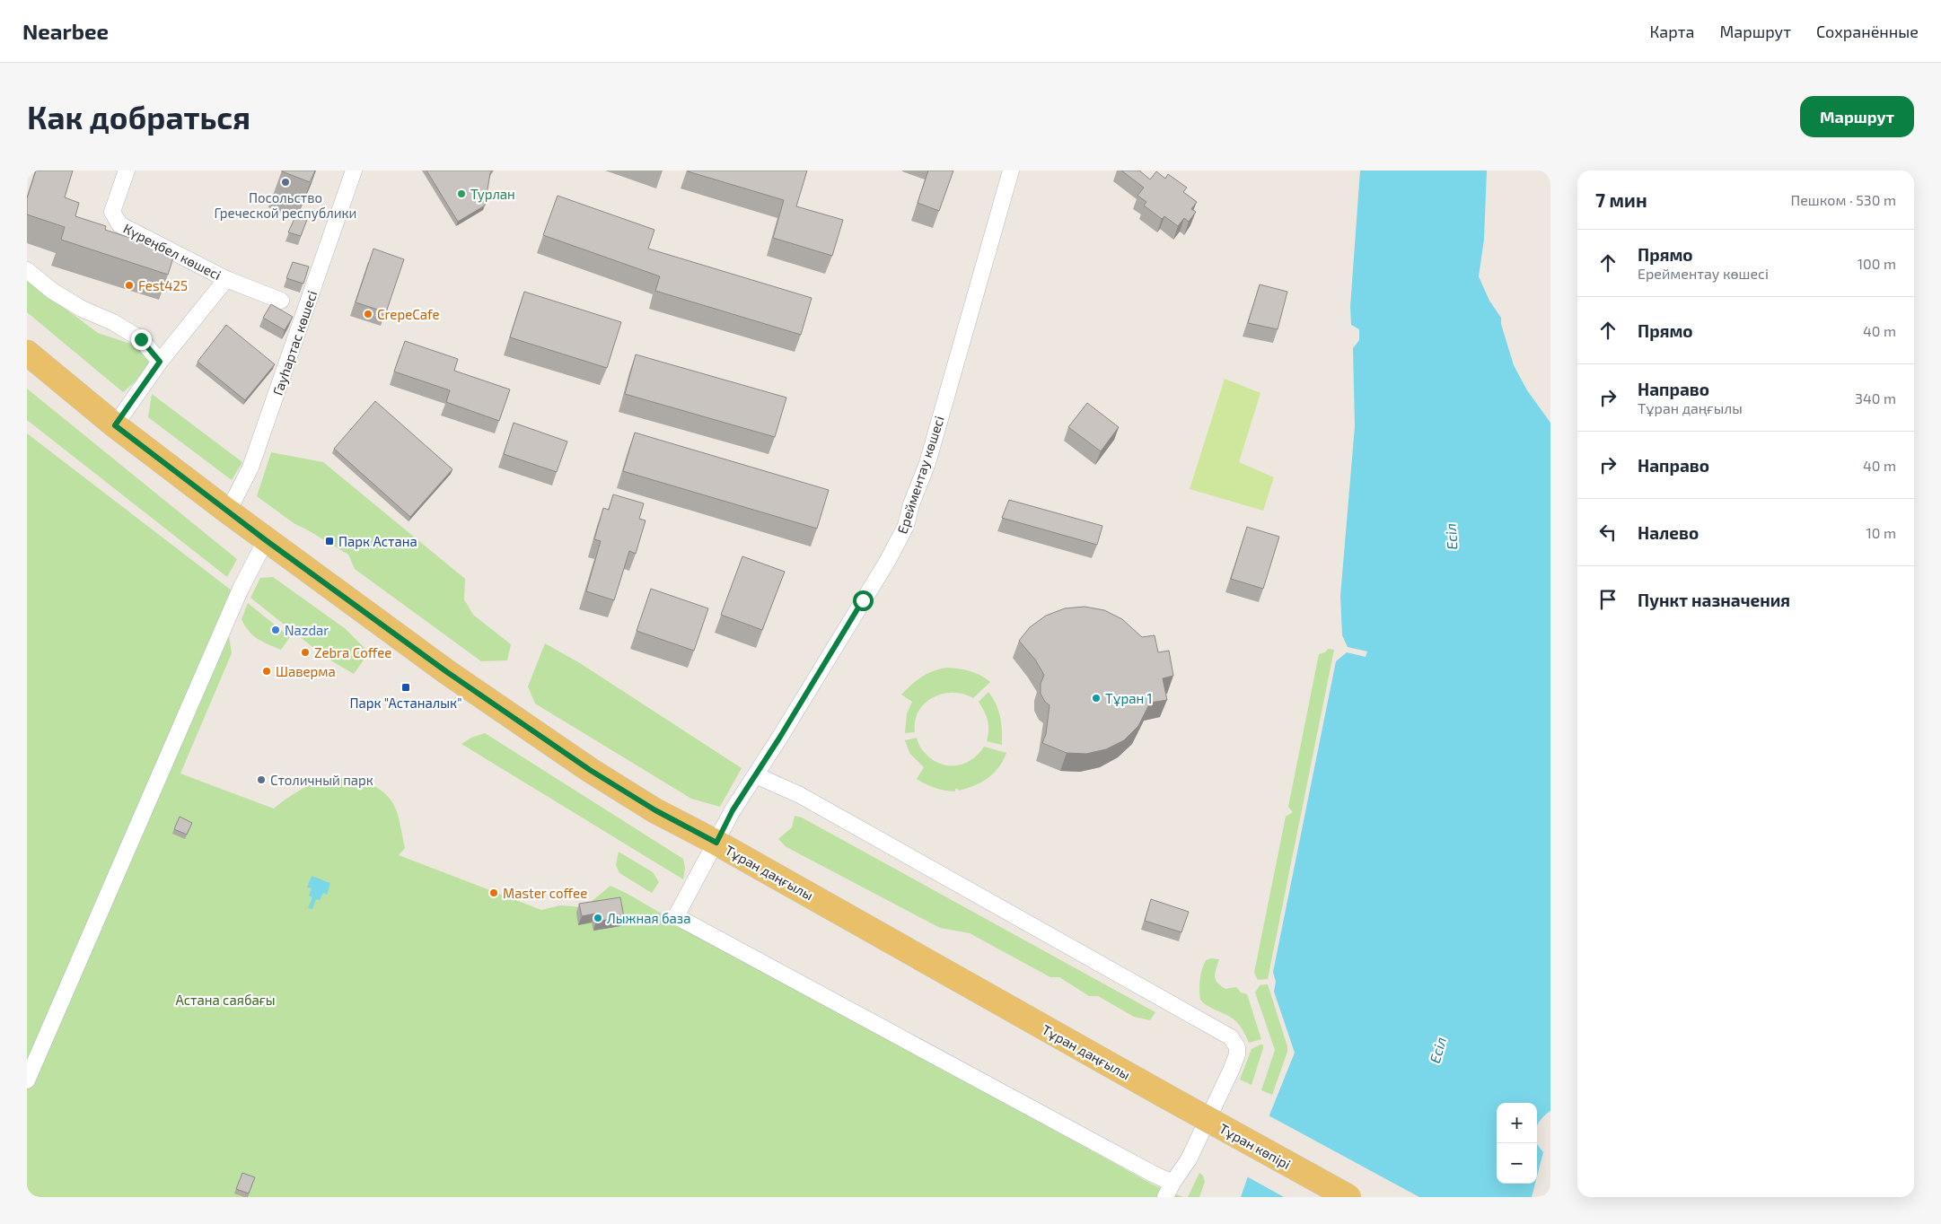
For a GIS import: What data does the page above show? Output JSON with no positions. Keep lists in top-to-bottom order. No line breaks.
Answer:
{"streets":{"main road":["Тұран даңғылы","Тұран көпірі"],"street":["Күреңбел көшесі","Гауhартас көшесі","Ерейментау көшесі"]},"crossings":[["Гауhартас көшесі","Тұран даңғылы"],["Ерейментау көшесі","Тұран даңғылы"],["Тұран даңғылы","Тұран көпірі"]],"water":["Есіл"],"parks":["Астана саябағы"],"places":{"other":["Посольство Греческой республики","Турлан","Fest425","CrepeCafe","Nazdar","Zebra Coffee","Шаверма","Тұран 1","Столичный парк","Master coffee","Лыжная база"],"transit":["Парк Астана","Парк \"Астаналык\""]},"page":{"header":"Nearbee","nav":["Карта","Маршрут","Сохранённые"],"buttons":"Маршрут","title":"Как добраться","heading":["7 мин","Пешком · 530 m"],"list":[["Прямо","Ерейментау көшесі","100 m"],["Прямо","40 m"],["Направо","Тұран даңғылы","340 m"],["Направо","40 m"],["Налево","10 m"],"Пункт назначения"],"map_buttons":["+","−"]}}
